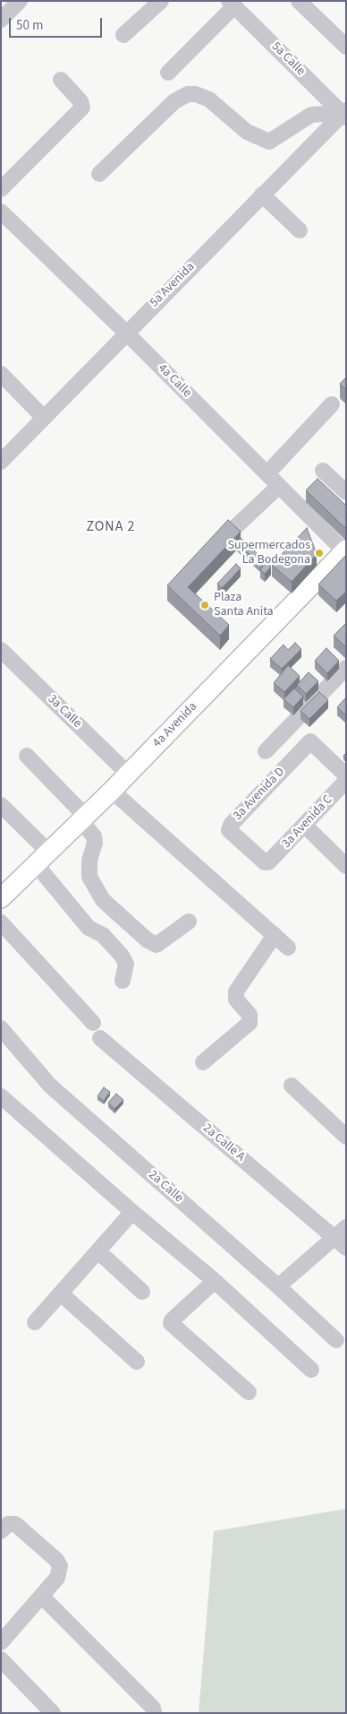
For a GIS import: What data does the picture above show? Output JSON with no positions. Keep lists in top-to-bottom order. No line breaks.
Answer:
{"streets":{"main road":["4a Avenida"],"street":["5a Calle","5a Avenida","4a Calle","3a Calle","3a Avenida D","3a Avenida C","2a Calle A","2a Calle"]},"crossings":[["5a Calle","5a Avenida"],["5a Avenida","4a Calle"],["4a Calle","4a Avenida"],["3a Calle","4a Avenida"],["3a Avenida D","3a Avenida C"]],"districts":["ZONA 2"],"places":["Supermercados La Bodegona","Plaza Santa Anita"],"scale_bar":"50 m"}
